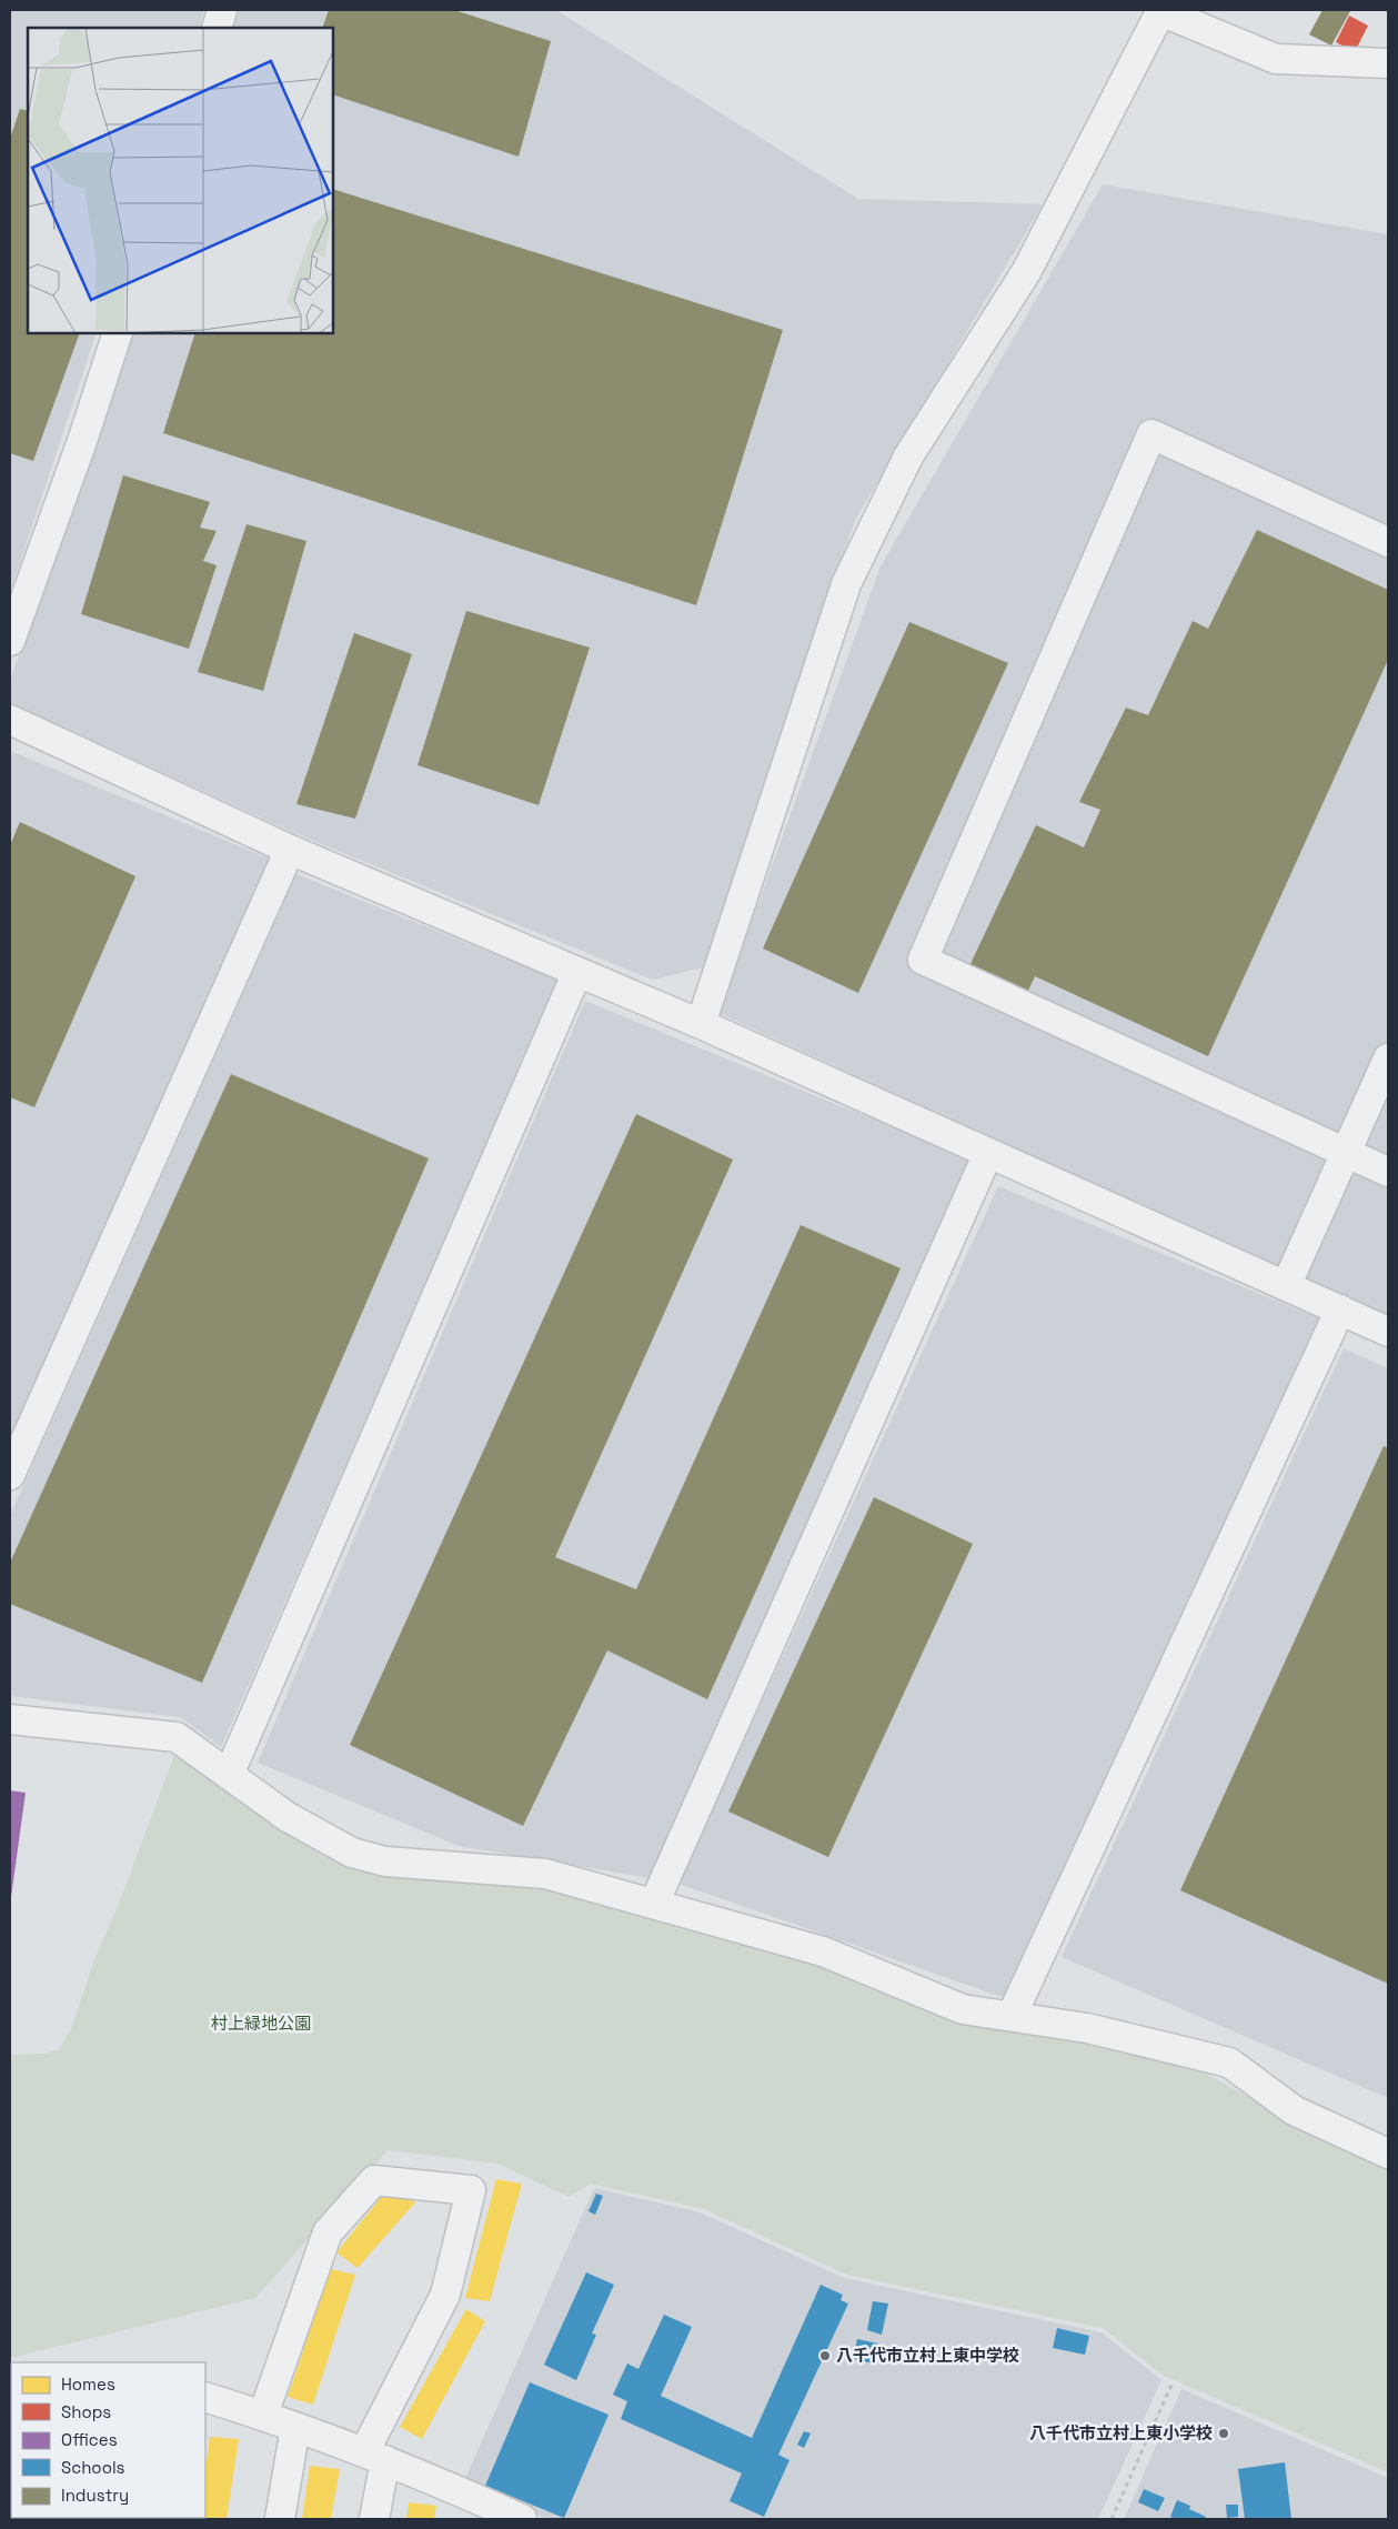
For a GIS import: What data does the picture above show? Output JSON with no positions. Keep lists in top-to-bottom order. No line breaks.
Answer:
{"parks":["村上緑地公園"],"places":["八千代市立村上東中学校","八千代市立村上東小学校"],"legend":["Homes","Shops","Offices","Schools","Industry"]}
